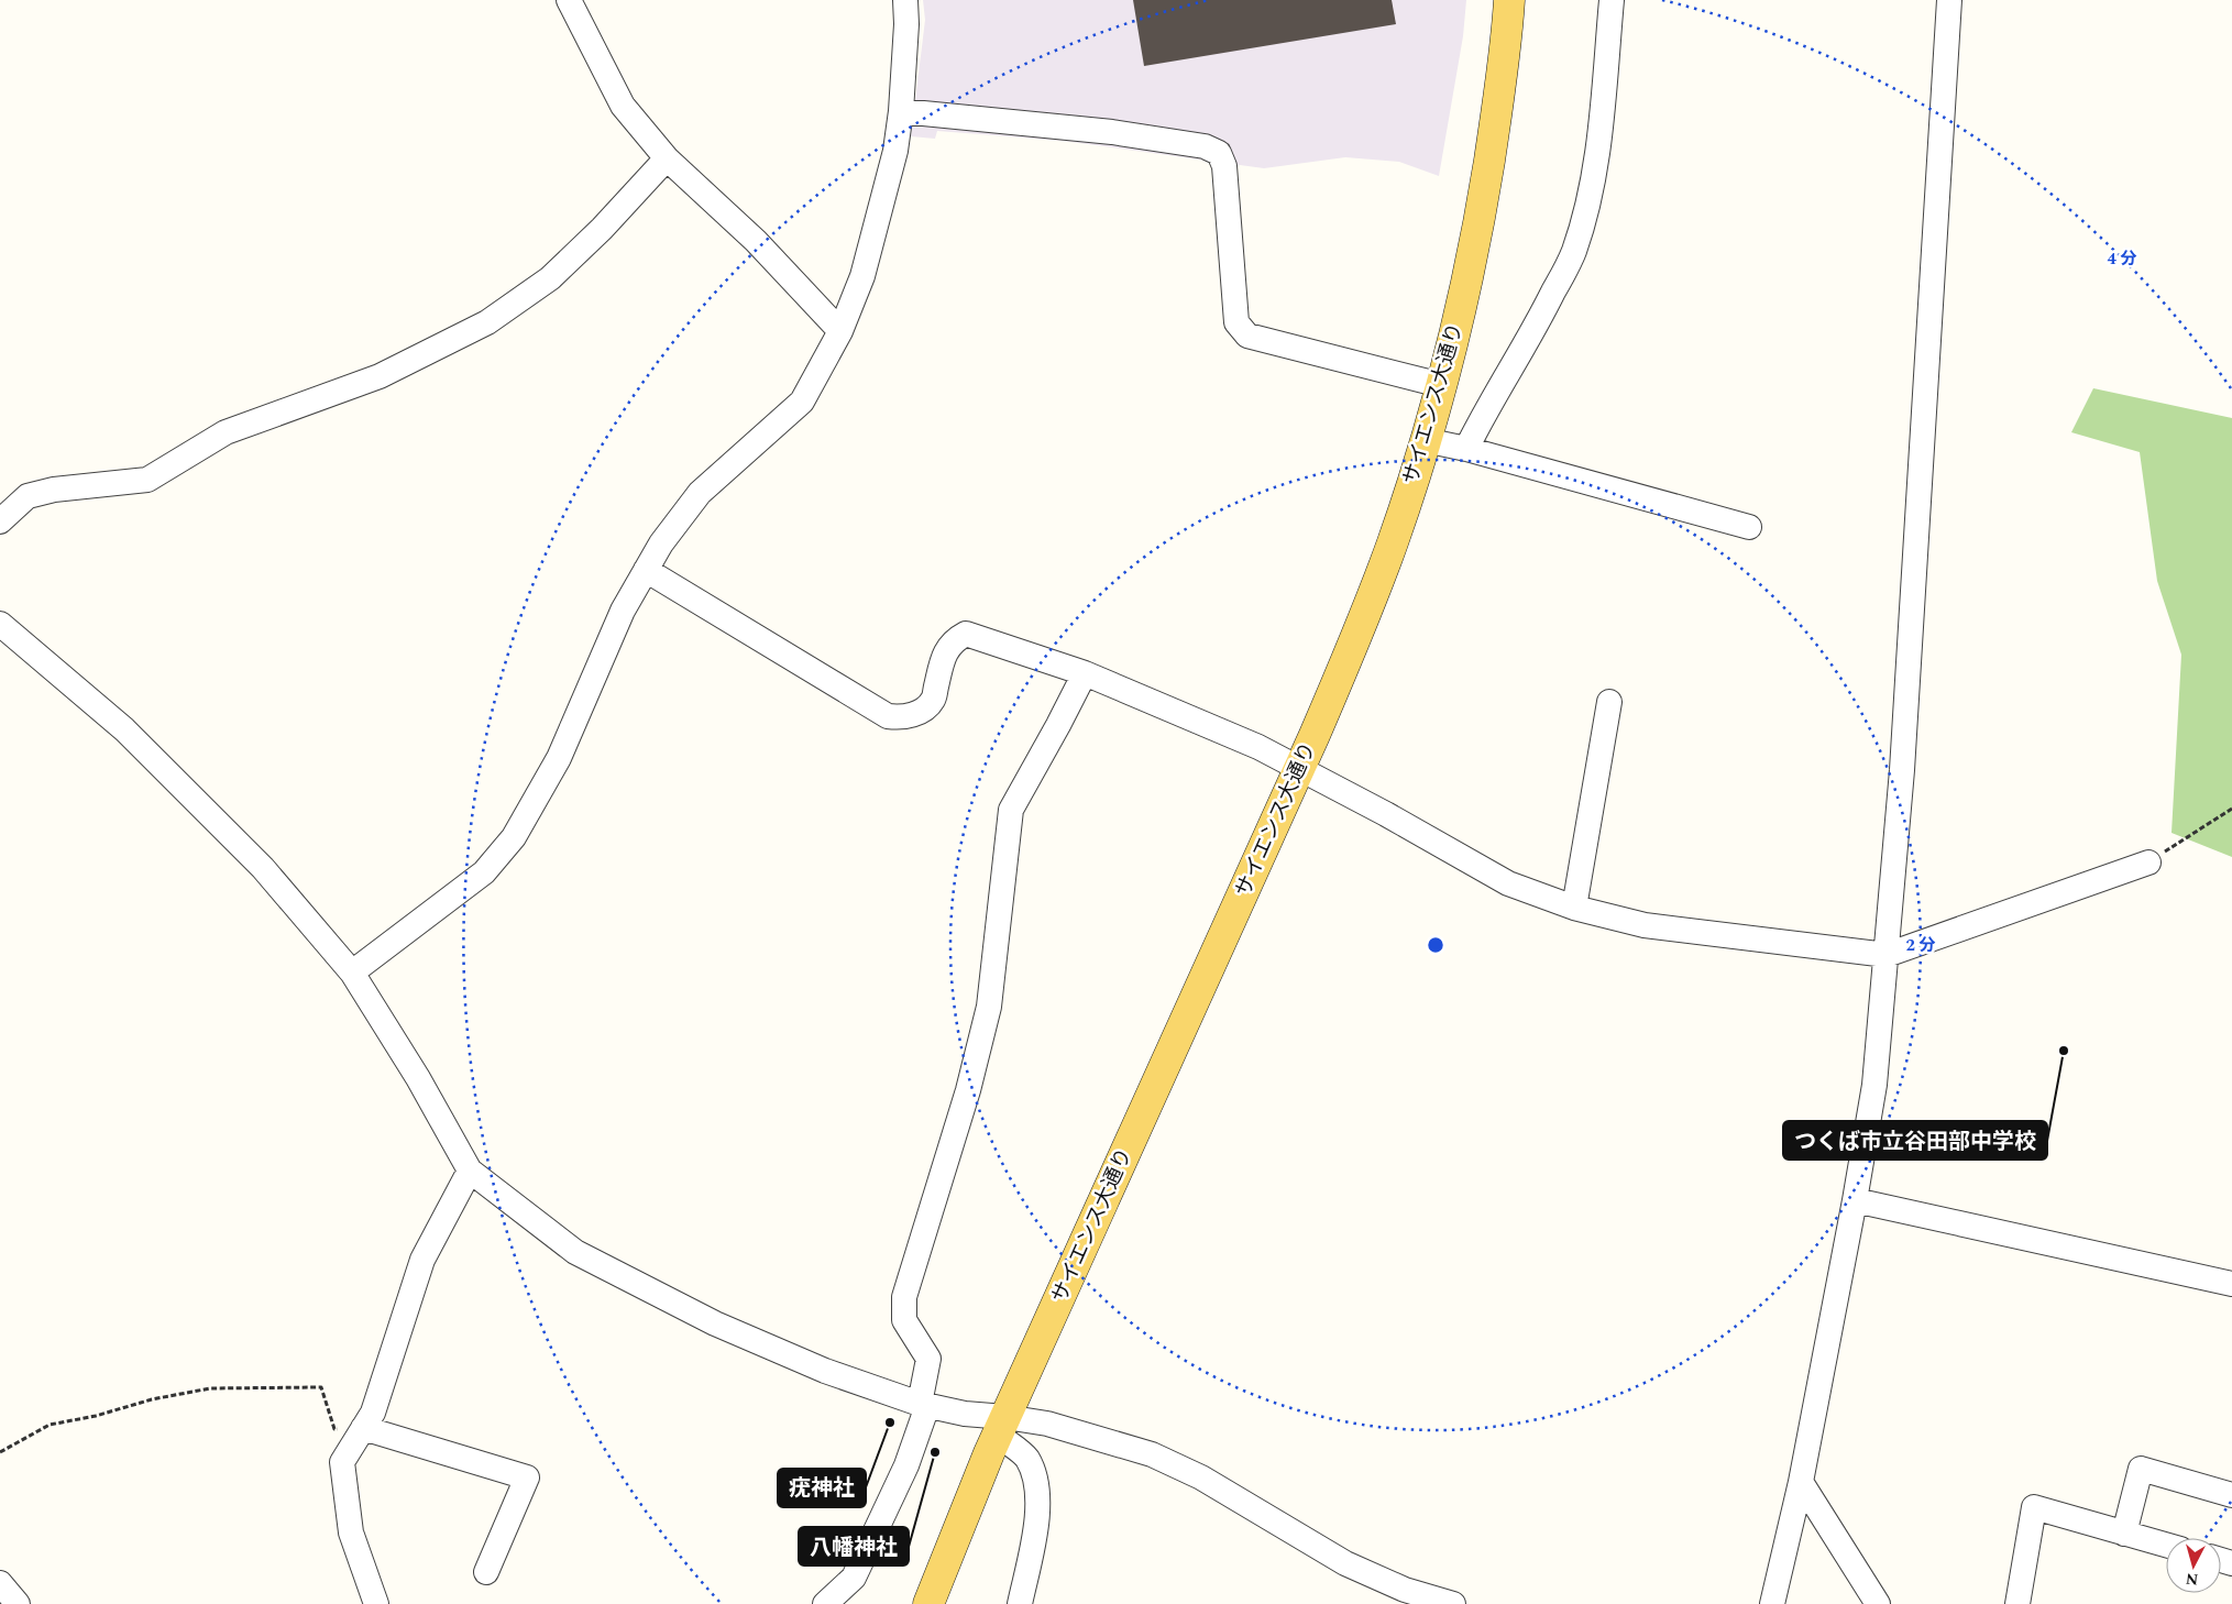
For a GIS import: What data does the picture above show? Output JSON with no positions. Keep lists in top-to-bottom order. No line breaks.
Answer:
{"streets":{"main road":["サイエンス大通り"]},"places":["つくば市立谷田部中学校","疣神社","八幡神社"],"north":"bottom","rings":["4 分","2 分"]}
